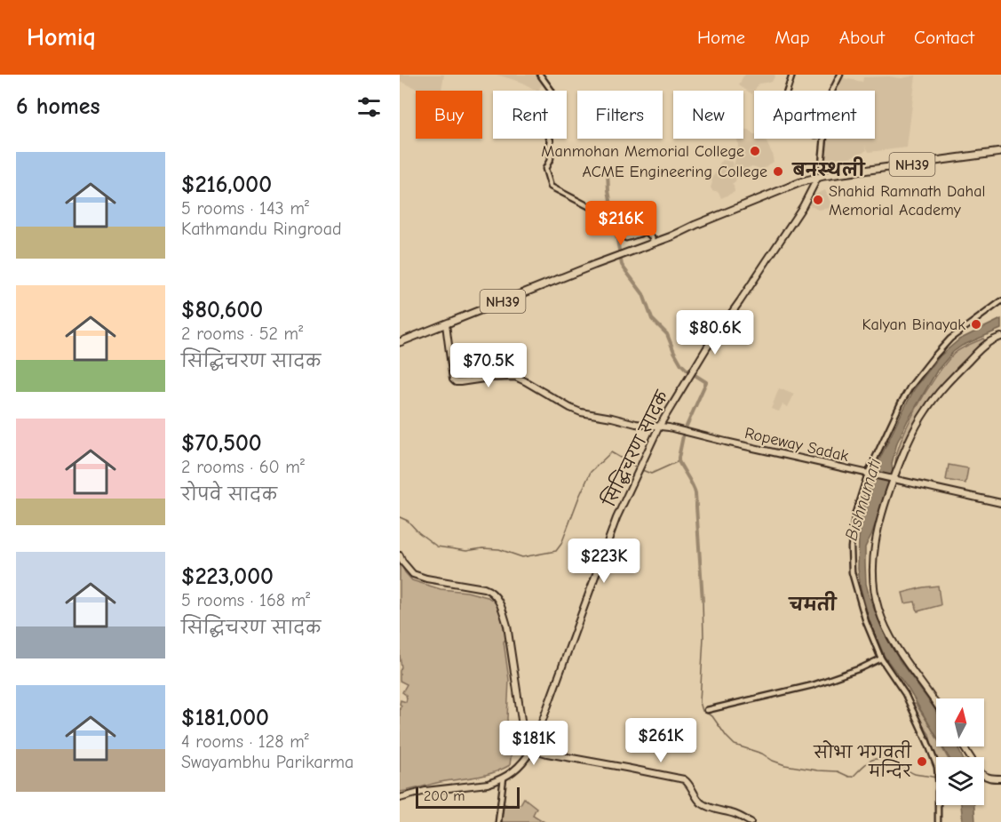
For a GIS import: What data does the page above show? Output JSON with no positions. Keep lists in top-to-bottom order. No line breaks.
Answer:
{"streets":{"highway":["NH39"],"main road":["Ropeway Sadak","सिद्धिचरण सादक"]},"crossings":[["NH39","सिद्धिचरण सादक"],["Ropeway Sadak","सिद्धिचरण सादक"]],"districts":["बनस्थली","चमती"],"water":["Bishnumati"],"places":["Manmohan Memorial College","ACME Engineering College","Shahid Ramnath Dahal Memorial Academy","Kalyan Binayak","सोभा भगवती मन्दिर"],"scale_bar":"200 m","north":"top","page":{"header":"Homiq","nav":["Home","Map","About","Contact"],"heading":"6 homes","chip":["Buy","Rent","Filters","New","Apartment"],"list":[{"name":"$216,000","note":"5 rooms · 143 m² · Kathmandu Ringroad"},{"name":"$80,600","note":"2 rooms · 52 m² · सिद्धिचरण सादक"},{"name":"$70,500","note":"2 rooms · 60 m² · रोपवे सादक"},{"name":"$223,000","note":"5 rooms · 168 m² · सिद्धिचरण सादक"},{"name":"$181,000","note":"4 rooms · 128 m² · Swayambhu Parikarma"}],"price":["$216K","$80.6K","$70.5K","$223K","$261K","$181K"],"scale":"200 m"}}
